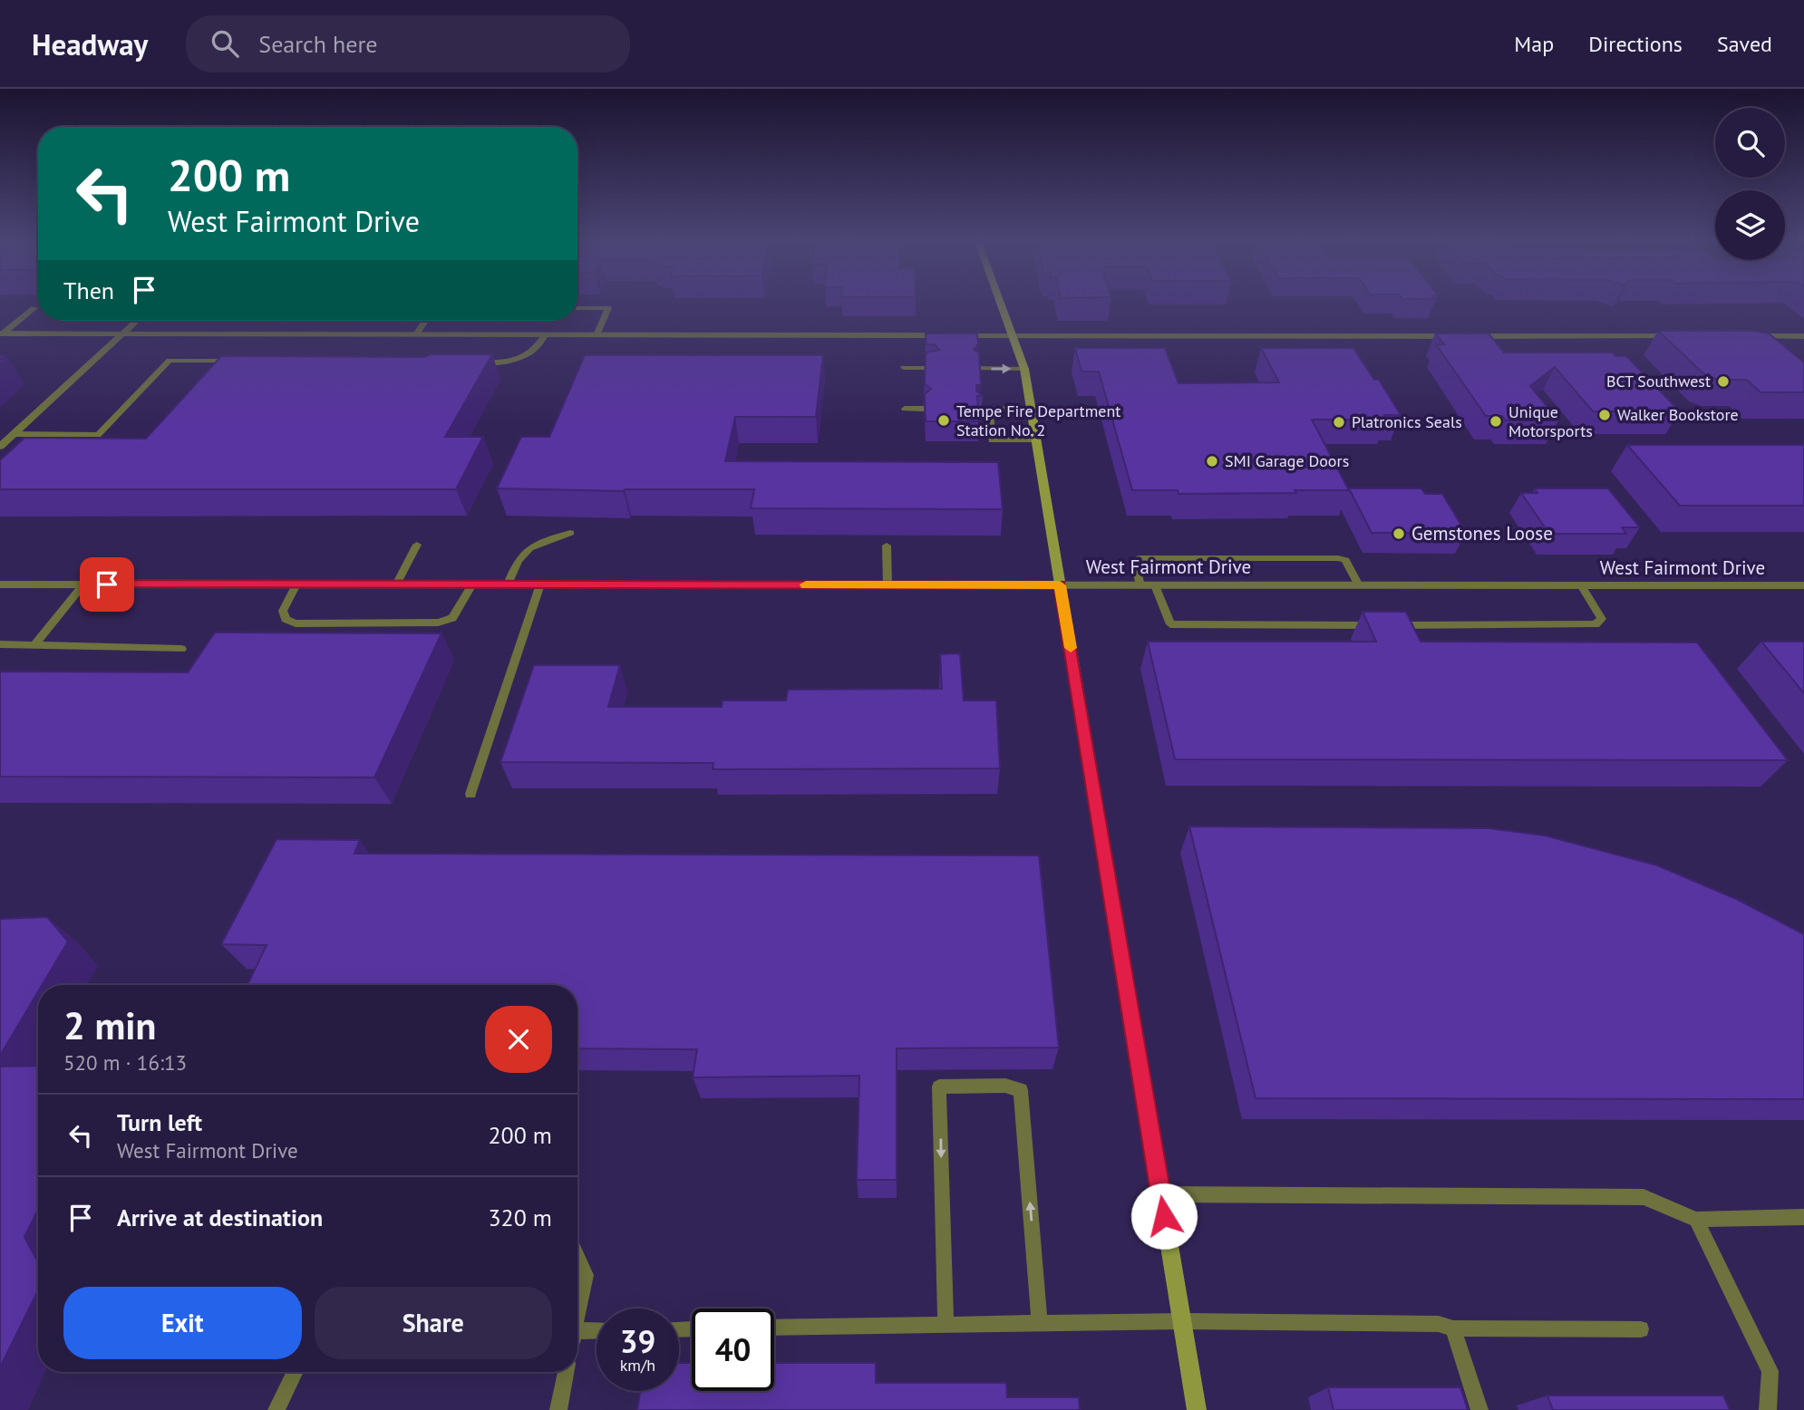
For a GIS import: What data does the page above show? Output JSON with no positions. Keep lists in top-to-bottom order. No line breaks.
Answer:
{"streets":{"street":["West Fairmont Drive"]},"places":["BCT Southwest","Walker Bookstore","Tempe Fire Department Station No. 2","Unique Motorsports","Platronics Seals","SMI Garage Doors","Gemstones Loose"],"page":{"header":"Headway","search":"Search here","nav":["Map","Directions","Saved"],"turn":["200 m","West Fairmont Drive"],"then":"Then","heading":["2 min","520 m · 16:13"],"list":[{"name":"Turn left","note":"West Fairmont Drive","value":"200 m"},{"name":"Arrive at destination","value":"320 m"}],"buttons":["Exit","Share"],"speed":"39 km/h","limit":"40"}}
